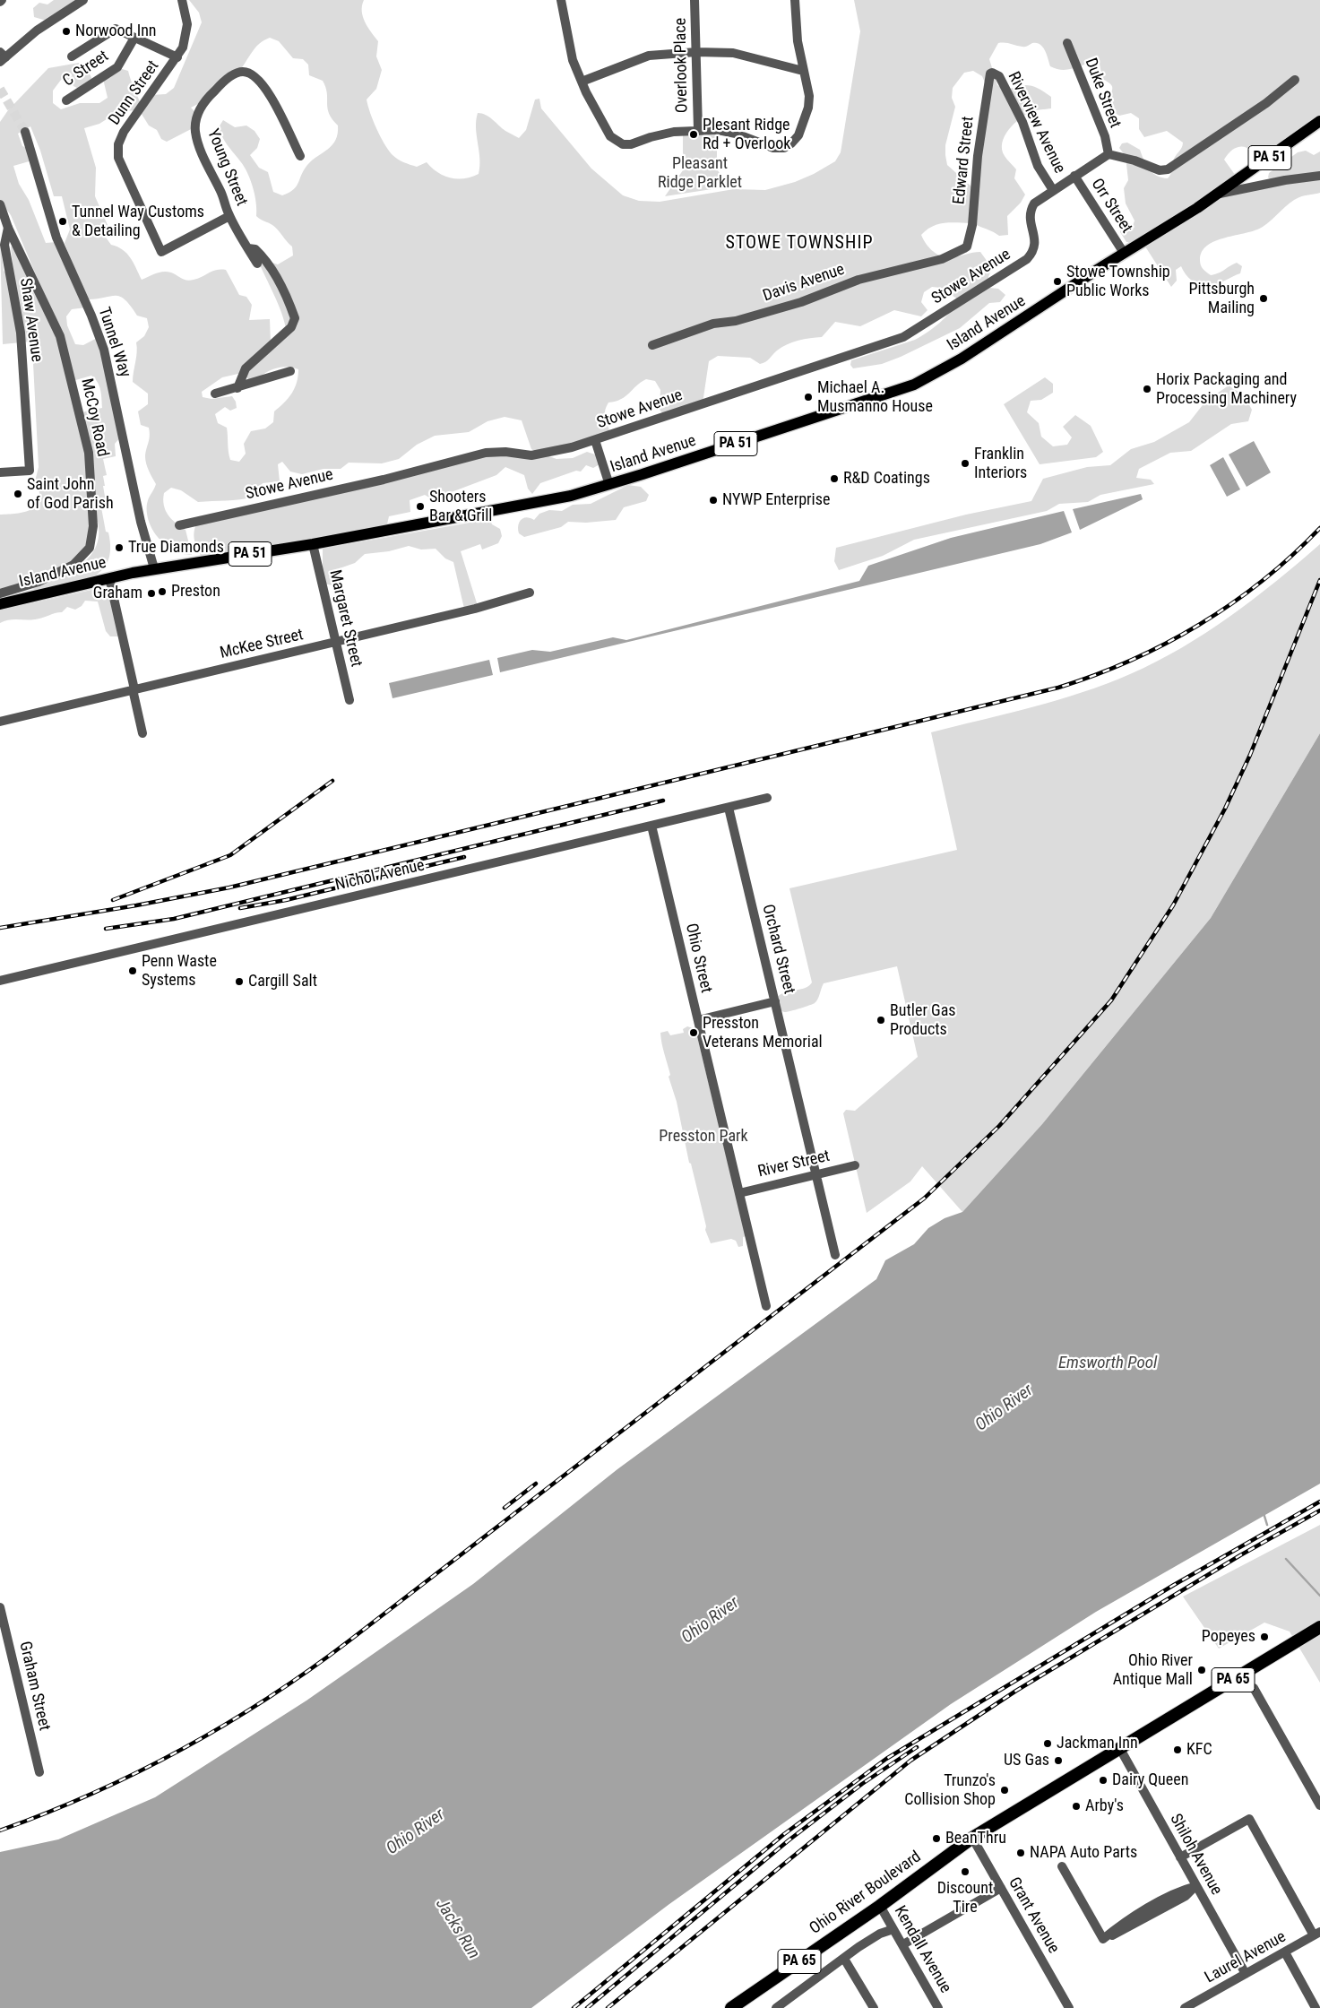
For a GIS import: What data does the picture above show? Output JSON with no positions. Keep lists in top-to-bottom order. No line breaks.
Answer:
{"streets":{"highway":["PA 65","Ohio River Boulevard"],"main road":["PA 51","Island Avenue"],"street":["Overlook Place","C Street","Dunn Street","Duke Street","Riverview Avenue","Edward Street","Young Street","Orr Street","Stowe Avenue","Davis Avenue","Shaw Avenue","Tunnel Way","McCoy Road","Margaret Street","McKee Street","Nichol Avenue","Orchard Street","Ohio Street","River Street","Graham Street","Shiloh Avenue","Grant Avenue","Kendall Avenue","Laurel Avenue"]},"crossings":[["Dunn Street","Young Street"],["Riverview Avenue","Edward Street"],["Riverview Avenue","Stowe Avenue"],["Edward Street","Davis Avenue"],["Orr Street","Island Avenue"],["Shaw Avenue","McCoy Road"],["Island Avenue","Tunnel Way"],["Island Avenue","Margaret Street"],["Margaret Street","McKee Street"],["Nichol Avenue","Orchard Street"],["Nichol Avenue","Ohio Street"],["Orchard Street","River Street"],["Ohio Street","River Street"],["Shiloh Avenue","Ohio River Boulevard"],["Shiloh Avenue","Laurel Avenue"],["Ohio River Boulevard","Grant Avenue"],["Ohio River Boulevard","Kendall Avenue"]],"districts":["STOWE TOWNSHIP"],"water":["Emsworth Pool","Ohio River","Jacks Run"],"parks":["Pleasant Ridge Parklet","Presston Park"],"places":["Norwood Inn","Plesant Ridge Rd + Overlook","Tunnel Way Customs & Detailing","Stowe Township Public Works","Pittsburgh Mailing","Horix Packaging and Processing Machinery","Michael A. Musmanno House","Franklin Interiors","R&D Coatings","Saint John of God Parish","NYWP Enterprise","Shooters Bar & Grill","True Diamonds","Preston","Graham","Penn Waste Systems","Cargill Salt","Butler Gas Products","Presston Veterans Memorial","Popeyes","Ohio River Antique Mall","Jackman Inn","KFC","US Gas","Dairy Queen","Trunzo's Collision Shop","Arby's","BeanThru","NAPA Auto Parts","Discount Tire"]}
